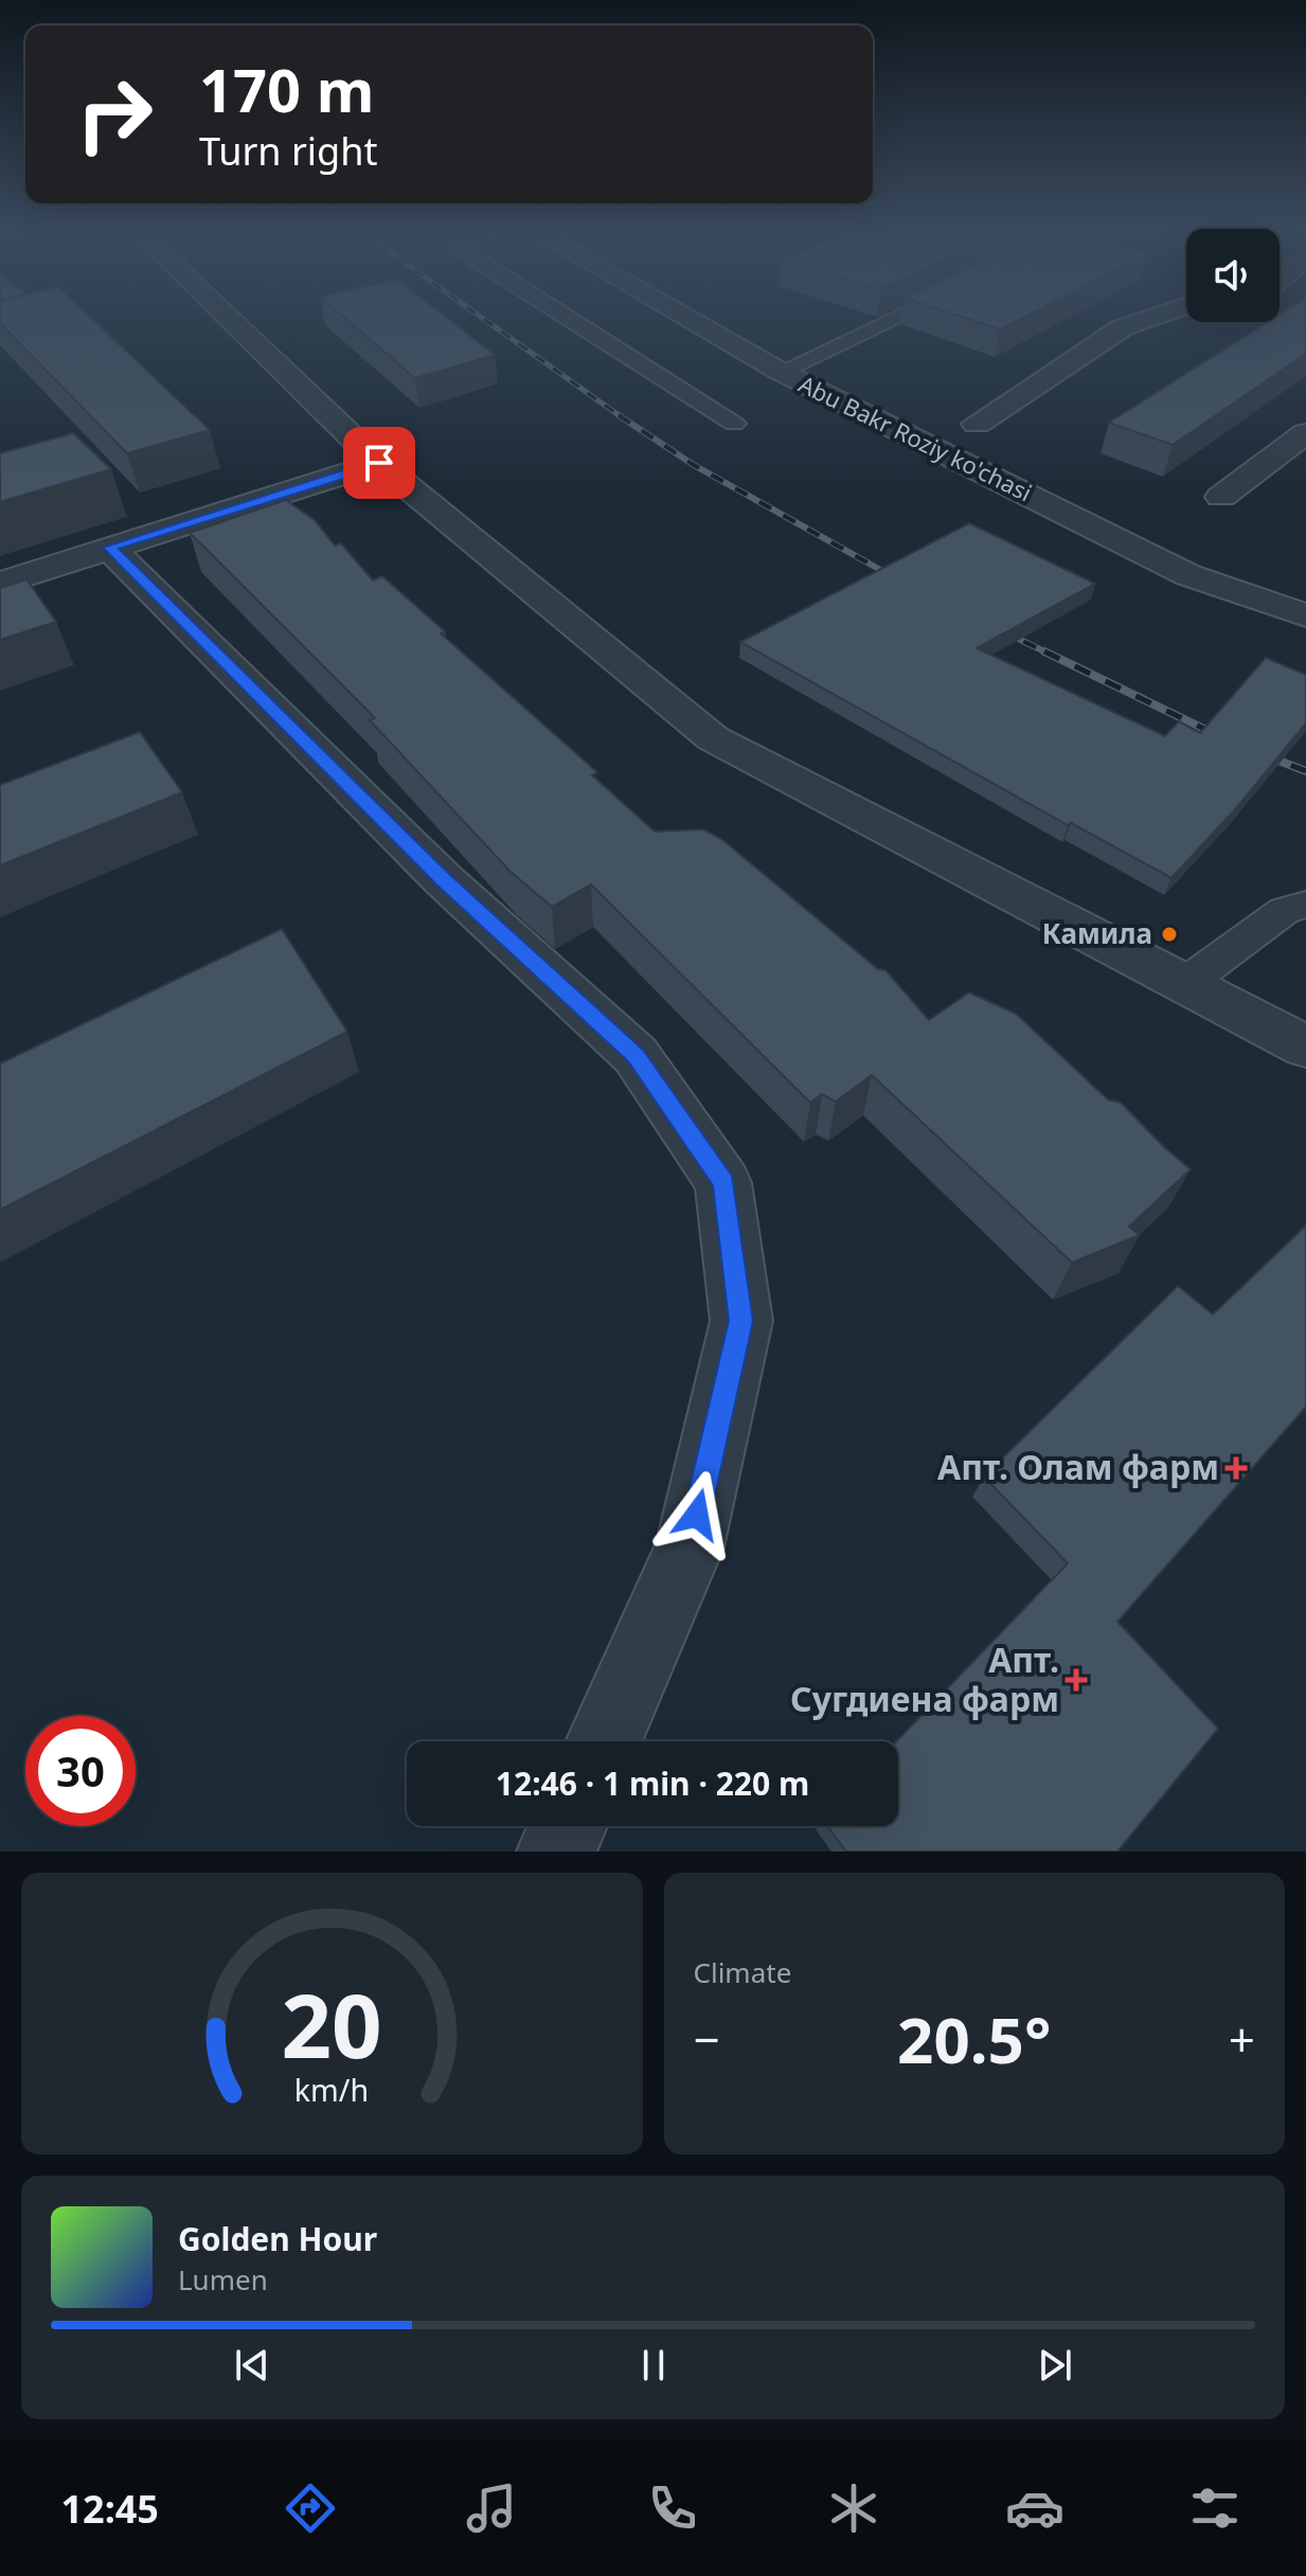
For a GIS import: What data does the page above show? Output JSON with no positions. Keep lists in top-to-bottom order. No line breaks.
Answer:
{"streets":{"street":["Abu Bakr Roziy ko'chasi"]},"places":{"other":["Камила"],"health":["Апт. Олам фарм","Апт. Сугдиена фарм"]},"page":{"turn":["170 m","Turn right"],"limit":"30","trip":"12:46 · 1 min · 220 m","tile":"Climate","heat":["−","20.5°","+"],"song":["Golden Hour","Lumen"],"tabs":"12:45","gauge":["20","km/h"]}}
